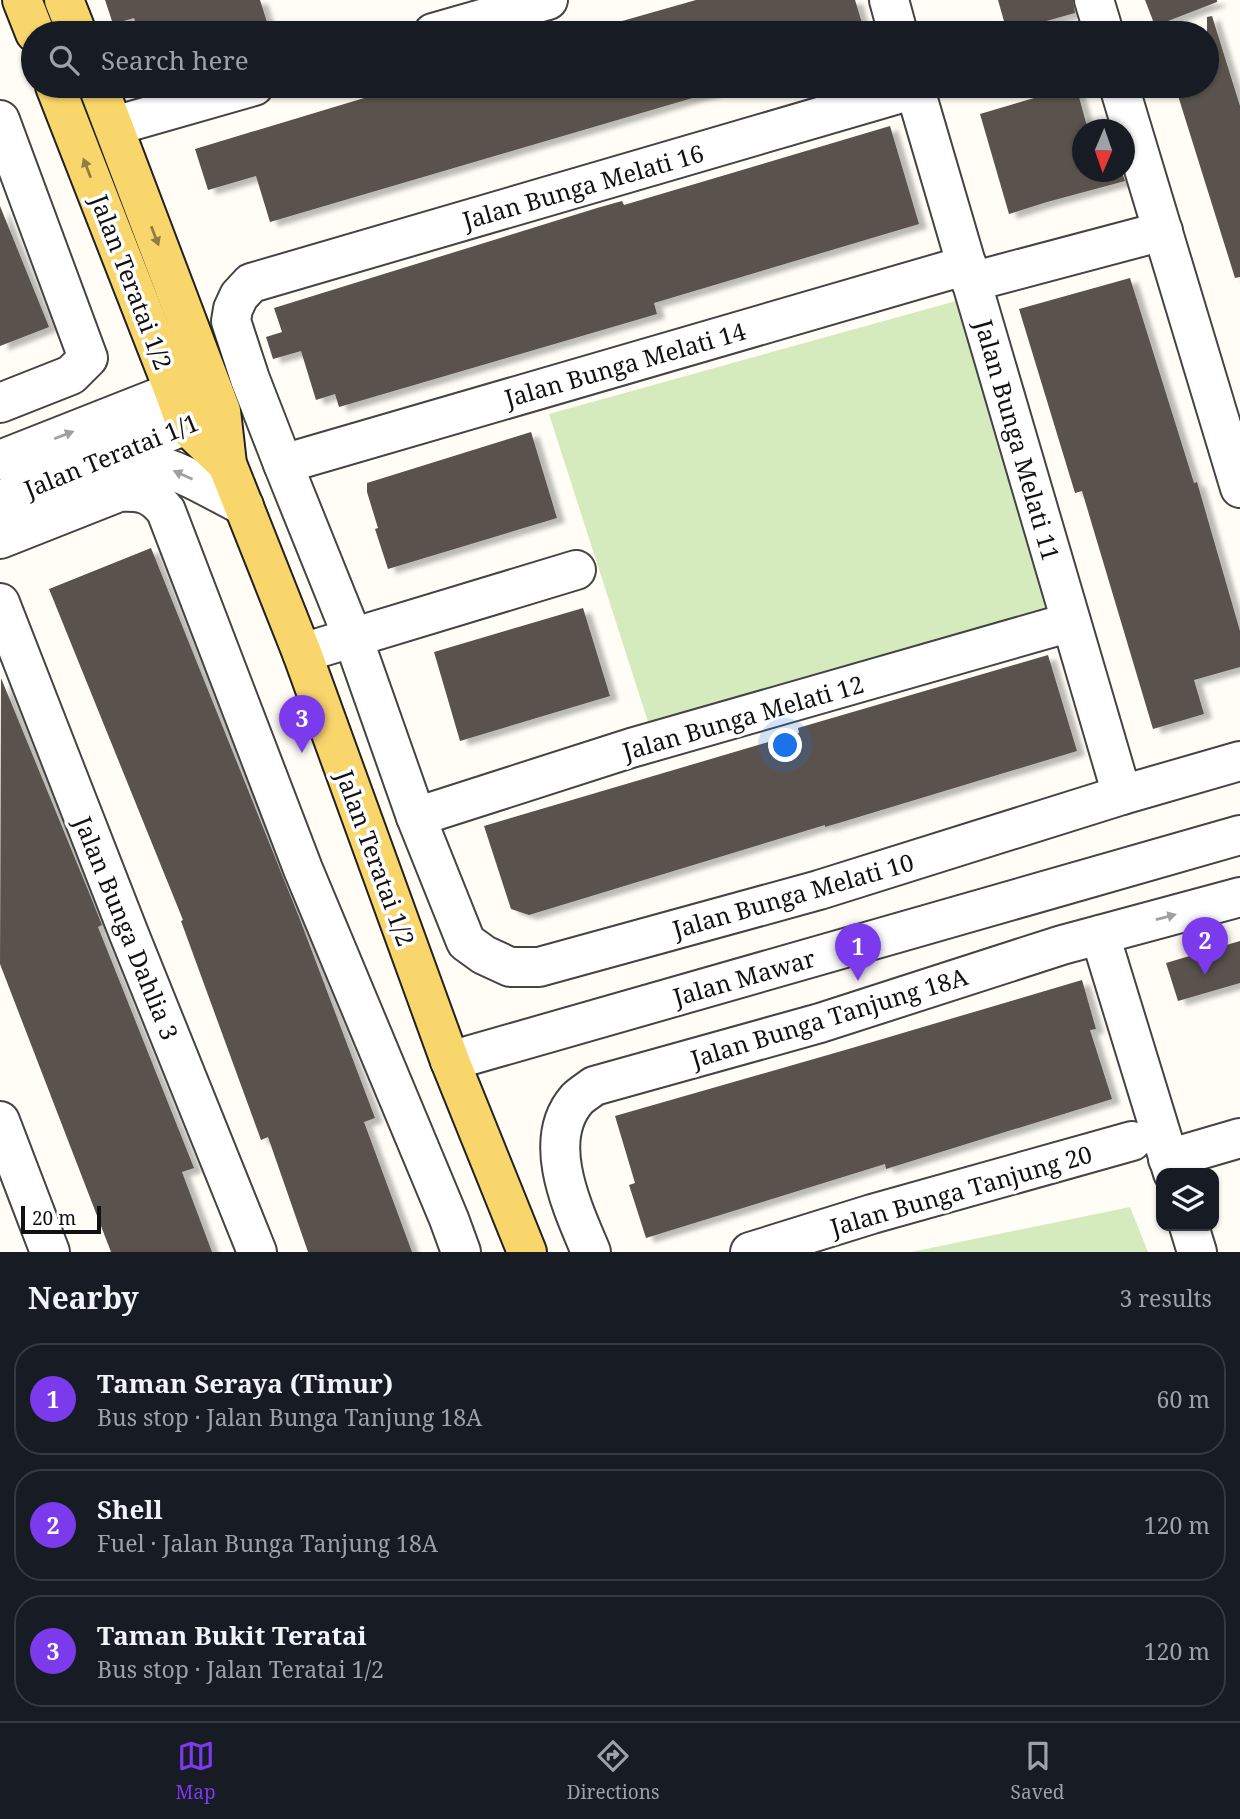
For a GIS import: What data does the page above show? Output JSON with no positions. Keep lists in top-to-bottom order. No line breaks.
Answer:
{"streets":{"main road":["Jalan Teratai 1/2"],"street":["Jalan Bunga Melati 16","Jalan Bunga Melati 14","Jalan Bunga Melati 11","Jalan Teratai 1/1","Jalan Bunga Melati 12","Jalan Bunga Melati 10","Jalan Bunga Dahlia 3","Jalan Mawar","Jalan Bunga Tanjung 18A","Jalan Bunga Tanjung 20"]},"crossings":[["Jalan Bunga Melati 16","Jalan Bunga Melati 14"],["Jalan Teratai 1/2","Jalan Teratai 1/1"],["Jalan Teratai 1/2","Jalan Mawar"],["Jalan Bunga Melati 14","Jalan Bunga Melati 11"],["Jalan Bunga Melati 11","Jalan Bunga Melati 12"],["Jalan Bunga Melati 11","Jalan Bunga Melati 10"],["Jalan Bunga Melati 12","Jalan Bunga Melati 10"]],"scale_bar":"20 m","north":"bottom","page":{"search":"Search here","pins":["3","2","1"],"scale":"20 m","heading":["Nearby","3 results"],"list":[{"mark":"1","name":"Taman Seraya (Timur)","note":"Bus stop · Jalan Bunga Tanjung 18A","value":"60 m"},{"mark":"2","name":"Shell","note":"Fuel · Jalan Bunga Tanjung 18A","value":"120 m"},{"mark":"3","name":"Taman Bukit Teratai","note":"Bus stop · Jalan Teratai 1/2","value":"120 m"}],"nav":["Map","Directions","Saved"]}}
